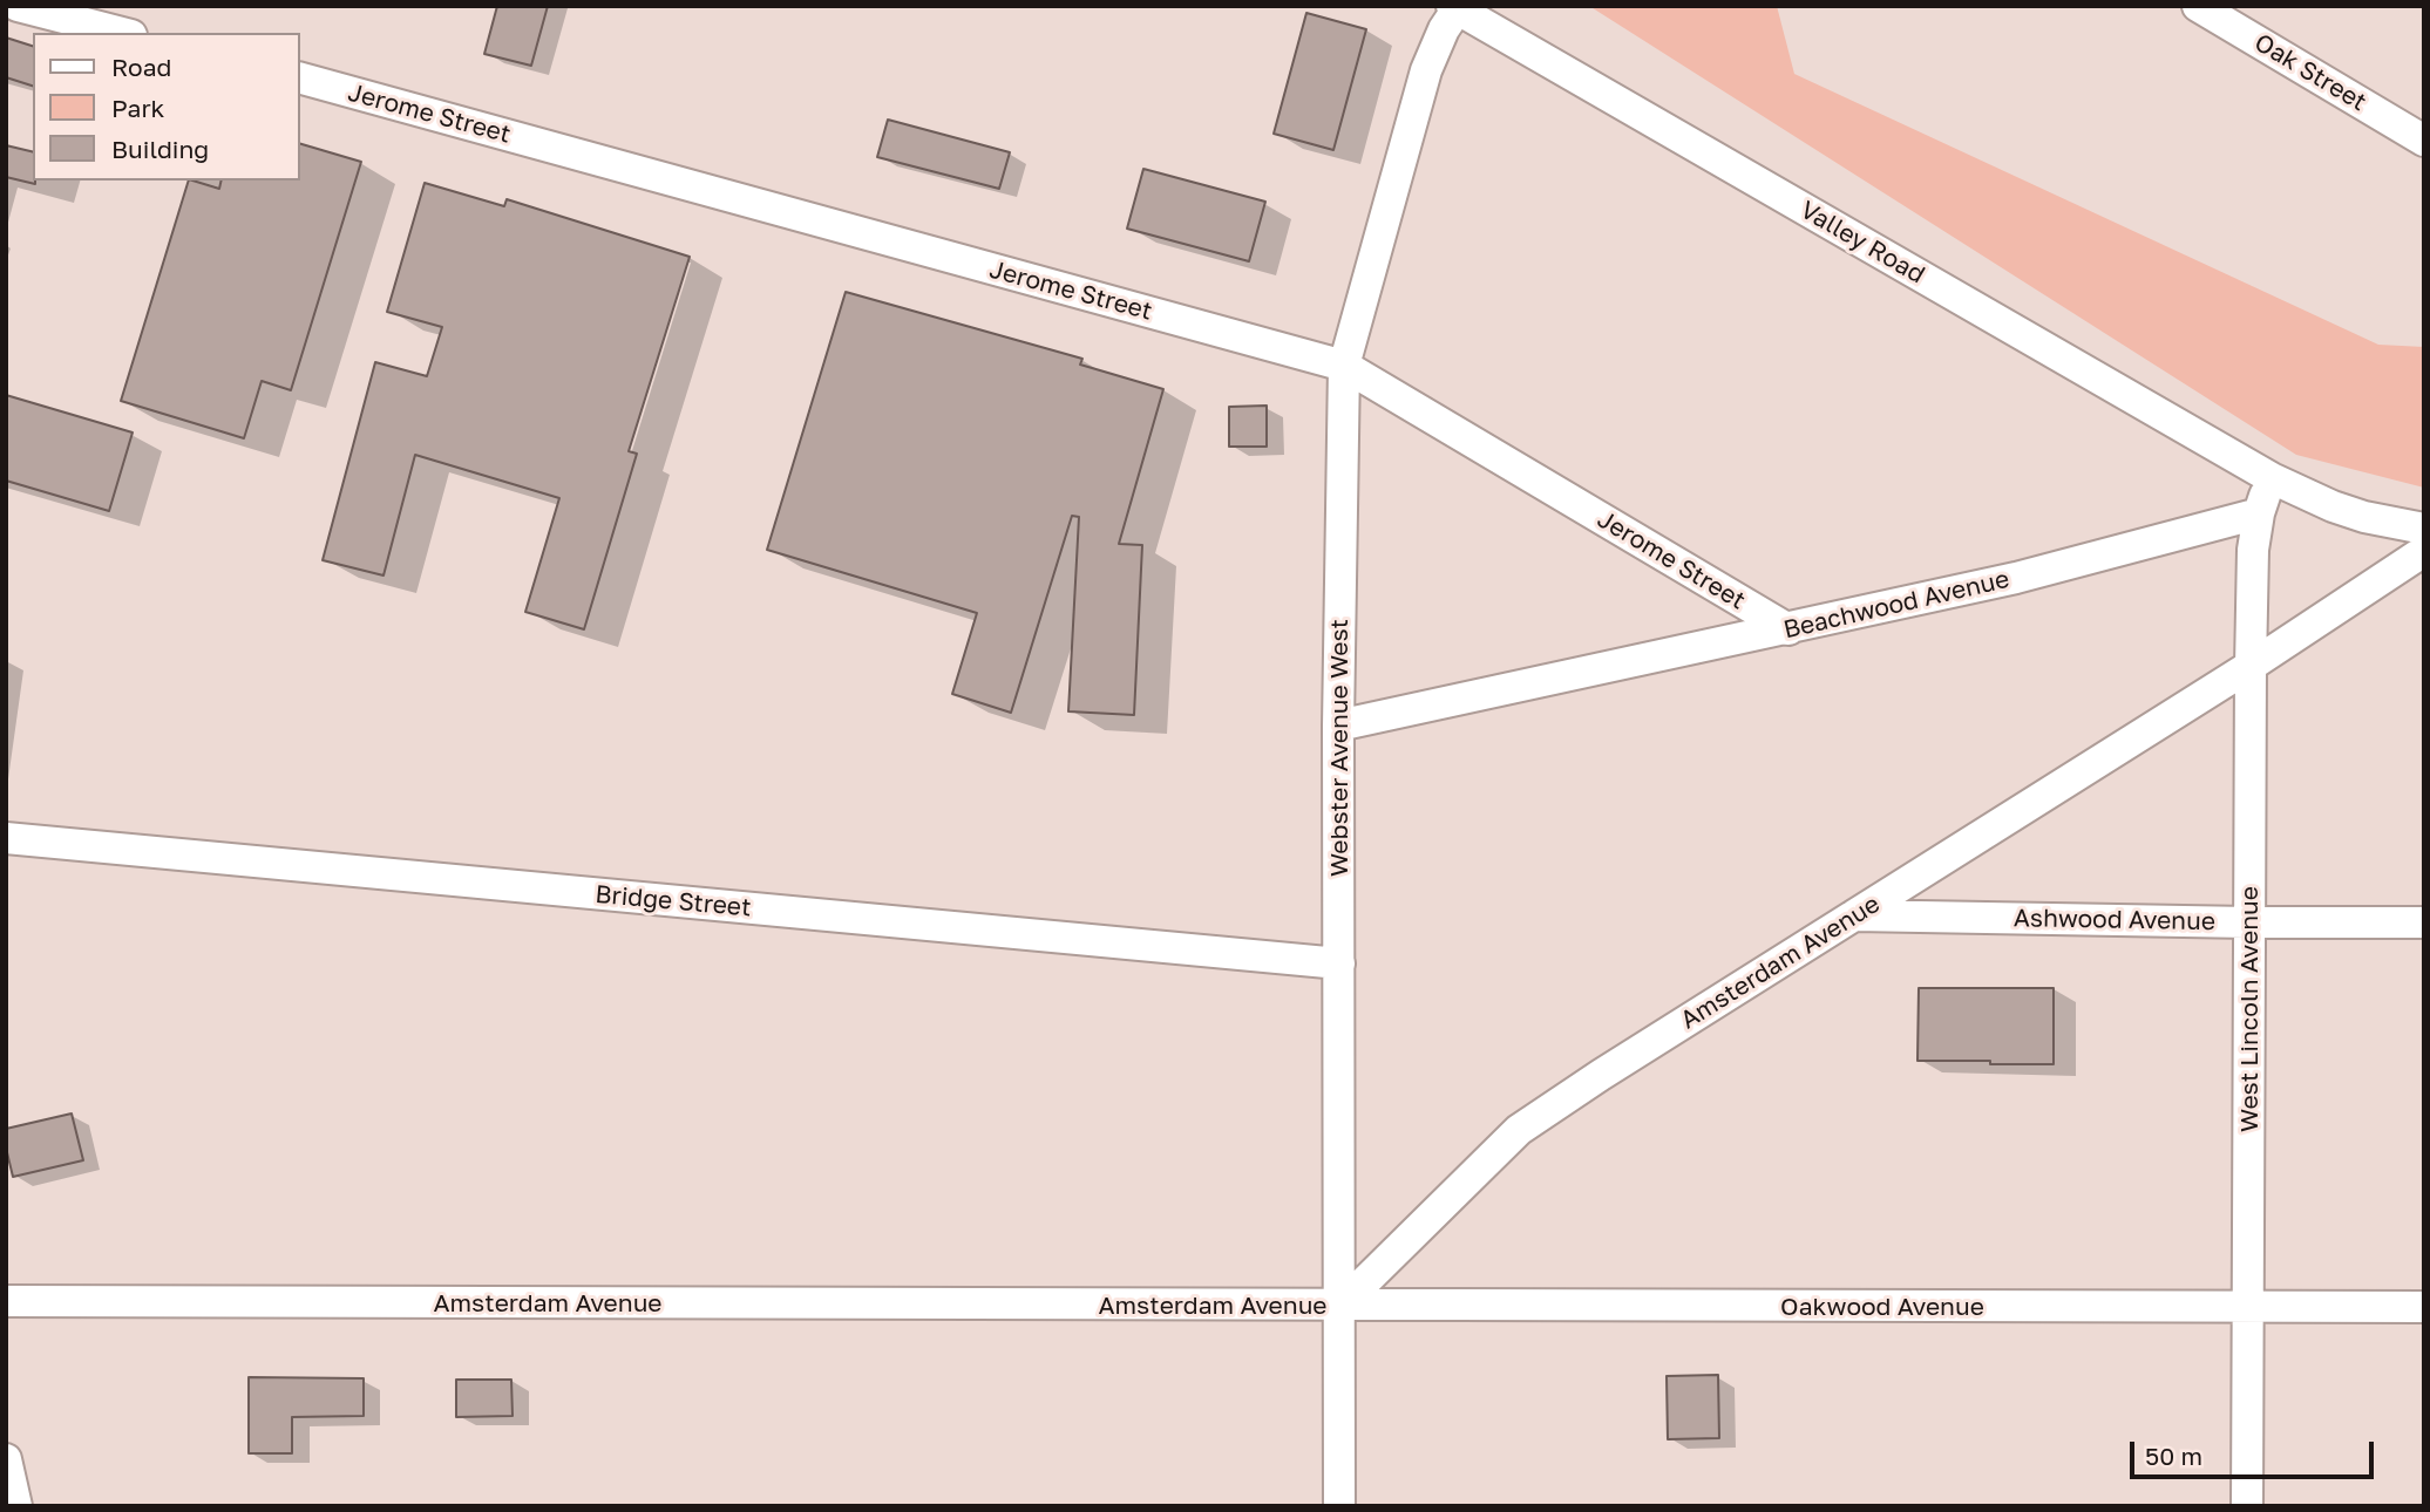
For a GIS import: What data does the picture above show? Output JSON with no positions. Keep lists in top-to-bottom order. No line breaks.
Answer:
{"streets":{"street":["Oak Street","Jerome Street","Valley Road","Beachwood Avenue","Webster Avenue West","Bridge Street","Ashwood Avenue","Amsterdam Avenue","West Lincoln Avenue","Oakwood Avenue"]},"crossings":[["Jerome Street","Beachwood Avenue"],["Jerome Street","Webster Avenue West"],["Valley Road","Webster Avenue West"],["Beachwood Avenue","Webster Avenue West"],["Beachwood Avenue","West Lincoln Avenue"],["Webster Avenue West","Bridge Street"],["Webster Avenue West","Amsterdam Avenue"],["Webster Avenue West","Oakwood Avenue"],["Ashwood Avenue","Amsterdam Avenue"],["Ashwood Avenue","West Lincoln Avenue"],["Amsterdam Avenue","West Lincoln Avenue"],["Amsterdam Avenue","Oakwood Avenue"],["West Lincoln Avenue","Oakwood Avenue"]],"legend":["Road","Park","Building"],"scale_bar":"50 m"}
